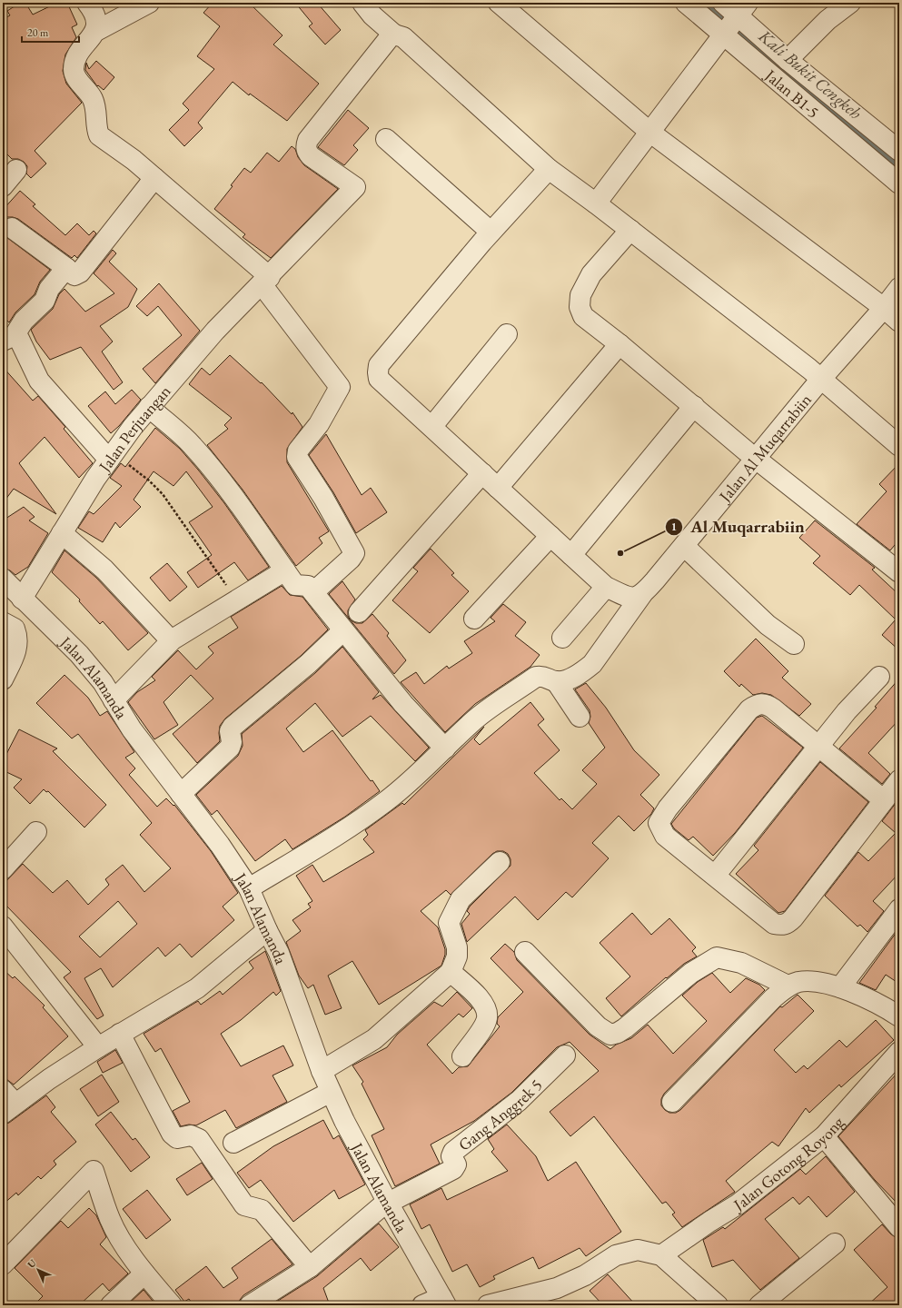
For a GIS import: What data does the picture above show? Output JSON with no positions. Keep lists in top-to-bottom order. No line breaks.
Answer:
{"streets":{"street":["Jalan B1-5","Jalan Perjuangan","Jalan Al Muqarrabiin","Jalan Alamanda","Gang Anggrek 5","Jalan Gotong Royong"]},"crossings":[["Jalan Perjuangan","Jalan Alamanda"],["Jalan Alamanda","Gang Anggrek 5"]],"water":["Kali Bukit Cengkeh"],"places":["Al Muqarrabiin"],"scale_bar":"20 m","north":"top left"}
